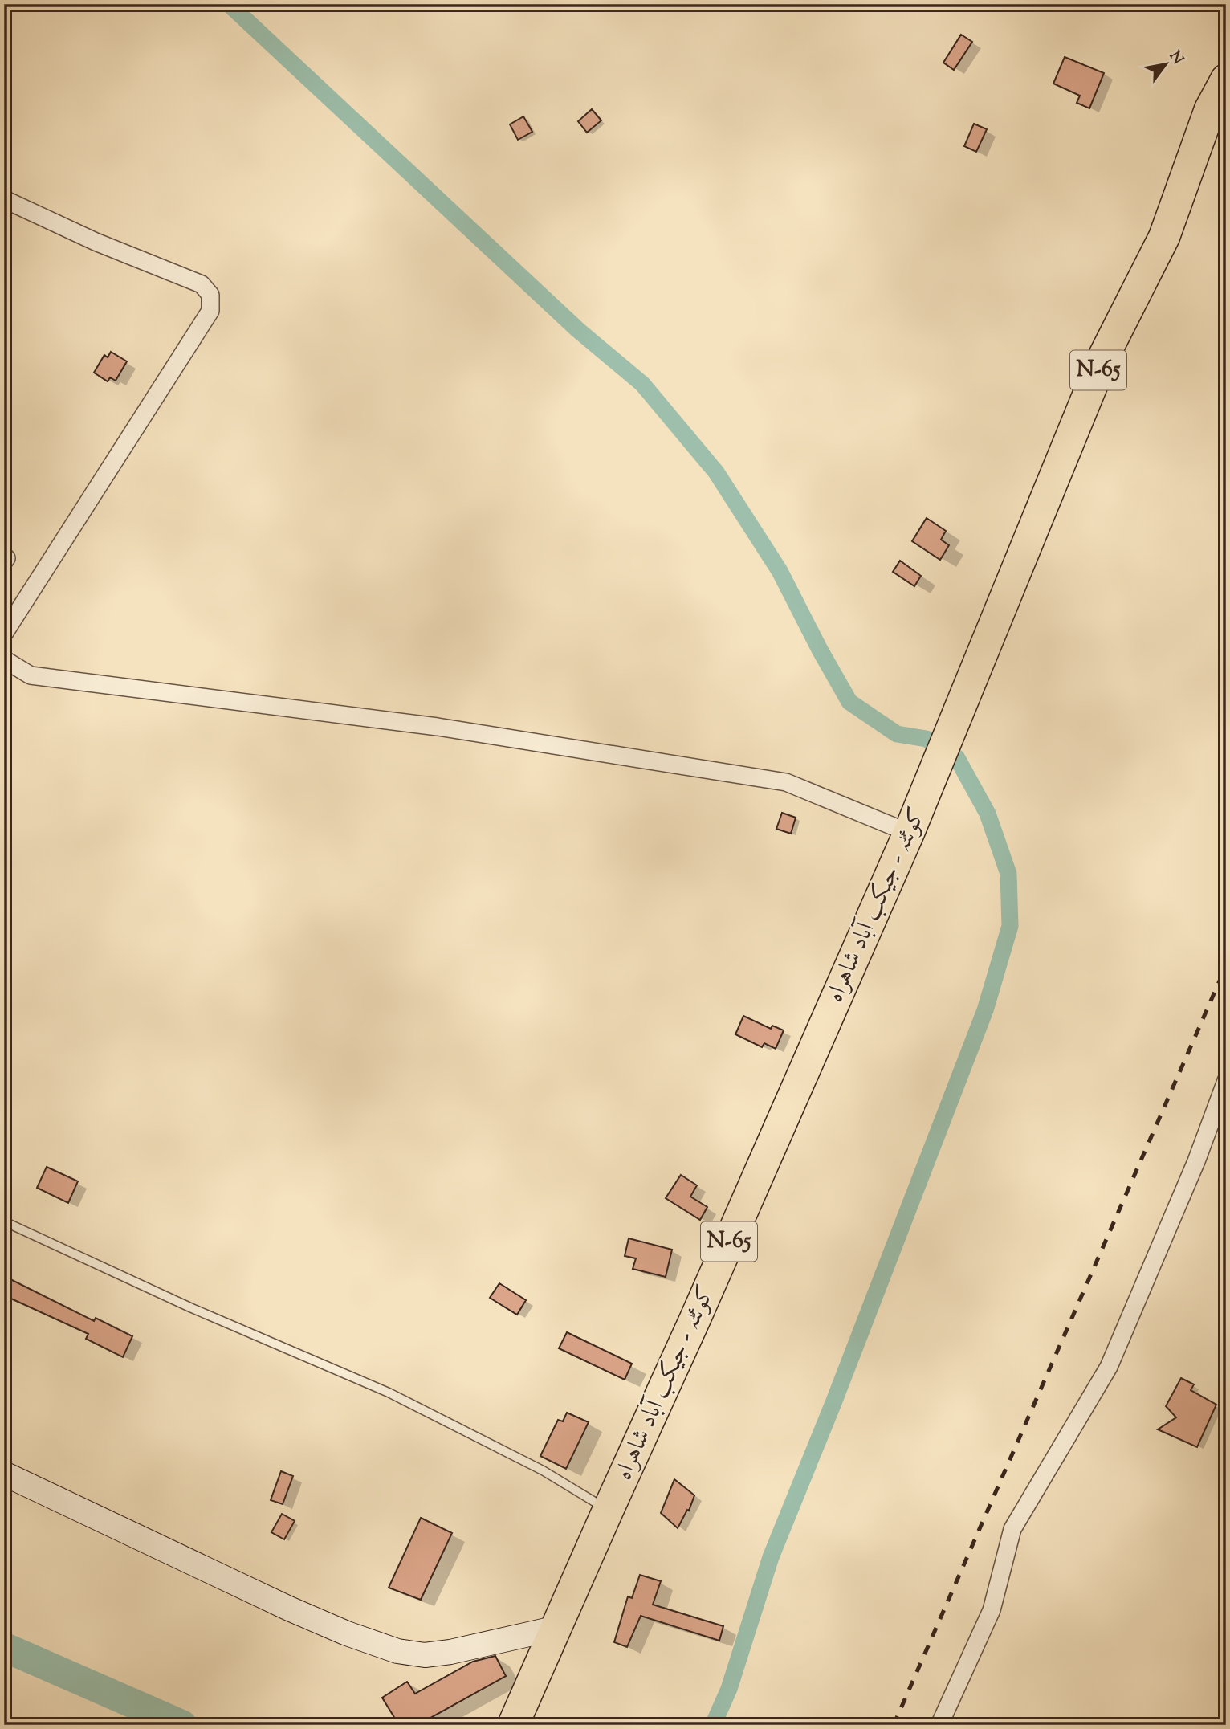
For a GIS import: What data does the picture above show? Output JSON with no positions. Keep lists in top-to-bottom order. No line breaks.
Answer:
{"streets":{"highway":["N-65","کوئٹہ - جیکب آباد شاہراہ"]},"north":"top right"}
